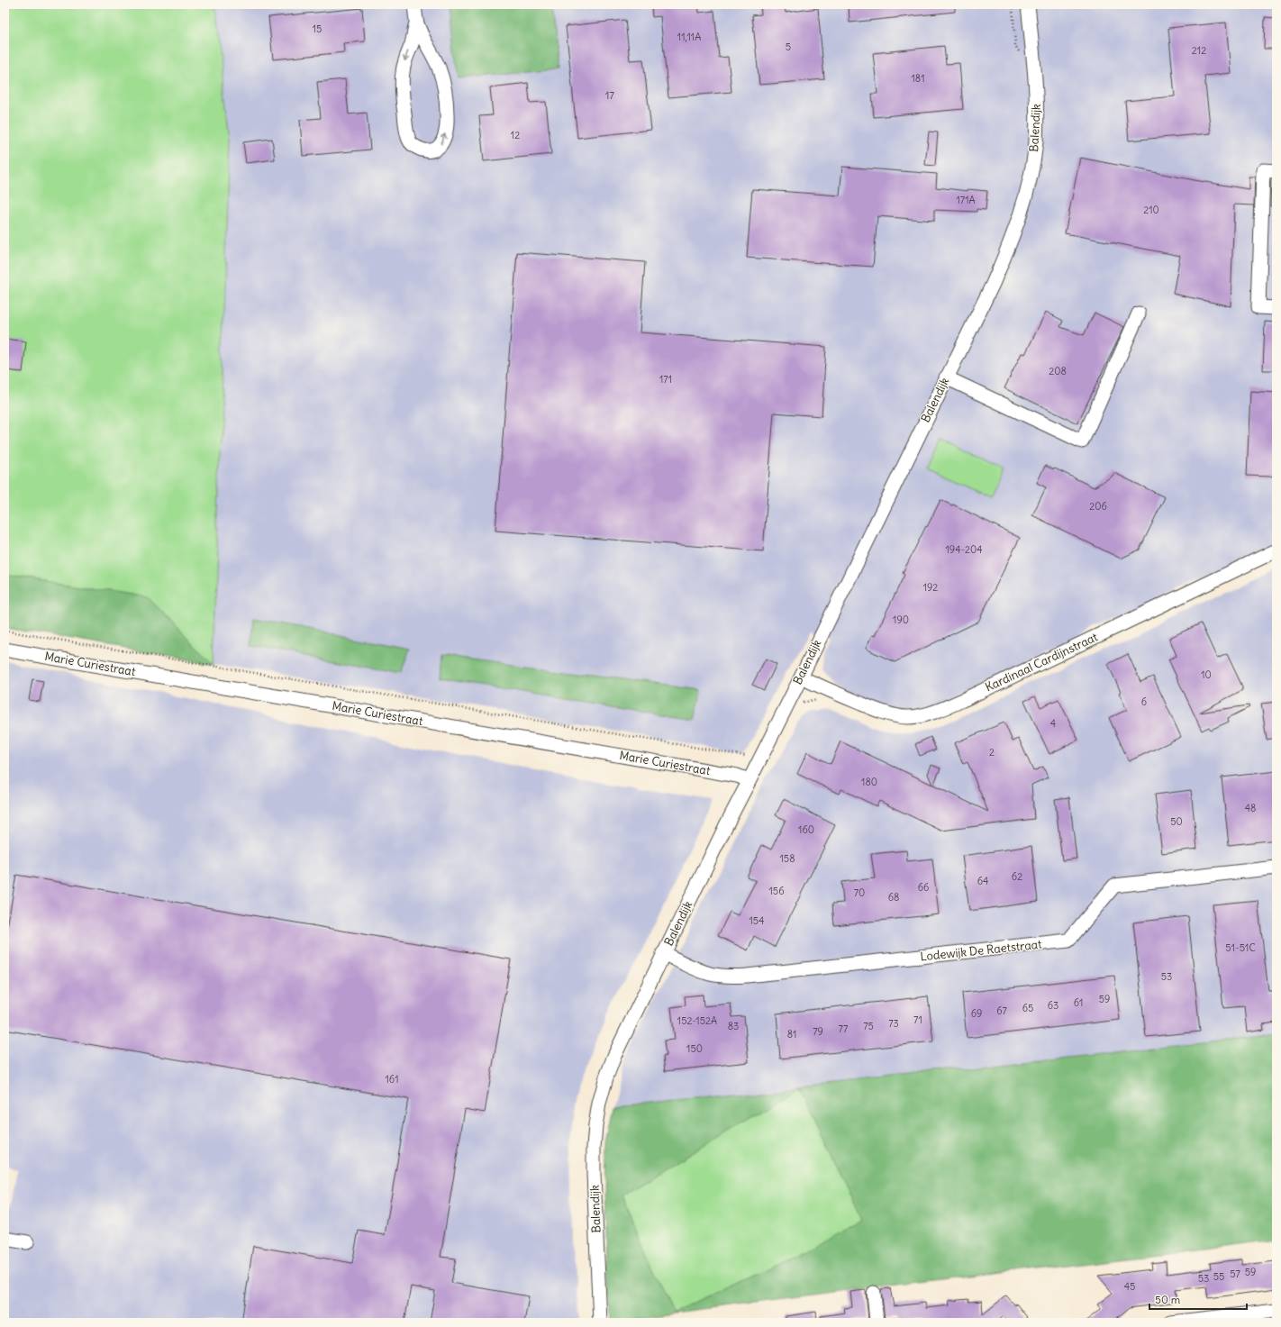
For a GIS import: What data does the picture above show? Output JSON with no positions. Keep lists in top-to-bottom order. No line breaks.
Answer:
{"streets":{"street":["Balendijk","Kardinaal Cardijnstraat","Marie Curiestraat","Lodewijk De Raetstraat"]},"crossings":[["Balendijk","Kardinaal Cardijnstraat"],["Balendijk","Marie Curiestraat"],["Balendijk","Lodewijk De Raetstraat"]],"house_numbers":["15","11,11A","5","212","181","17","12","171A","210","208","171","206","194-204","192","190","10","6","4","2","180","48","50","160","158","62","64","66","156","70","68","154","51-51C","53","59","61","63","65","67","69","71","152-152A","73","83","75","77","79","81","150","161","59","57","55","53","45"],"scale_bar":"50 m"}
